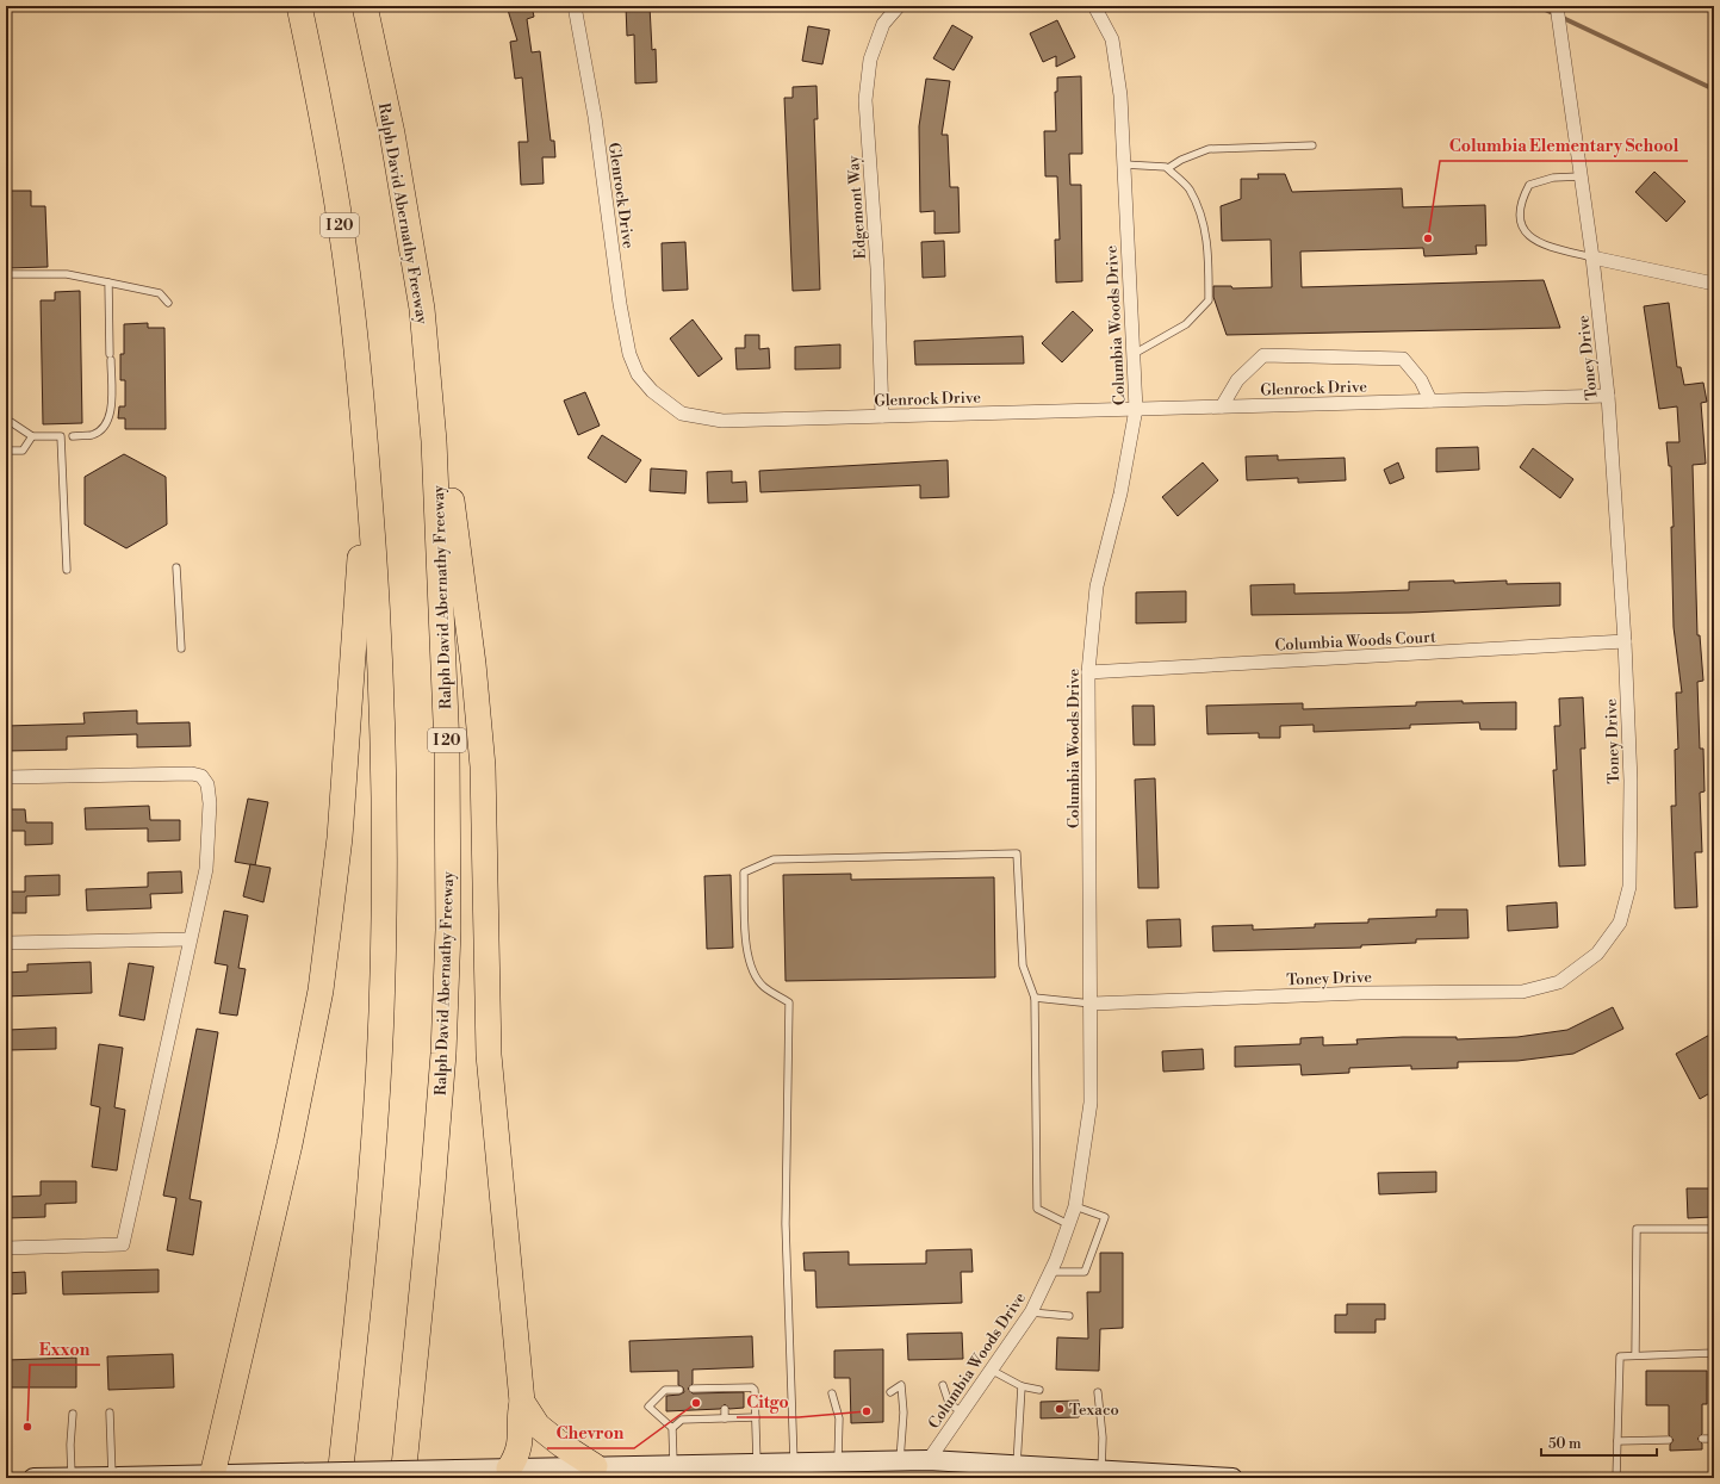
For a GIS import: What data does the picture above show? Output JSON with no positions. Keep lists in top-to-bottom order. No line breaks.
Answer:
{"streets":{"highway":["Ralph David Abernathy Freeway","I 20"],"street":["Glenrock Drive","Edgemont Way","Columbia Woods Drive","Toney Drive","Columbia Woods Court"]},"crossings":[["Glenrock Drive","Edgemont Way"],["Glenrock Drive","Columbia Woods Drive"],["Glenrock Drive","Toney Drive"],["Columbia Woods Drive","Toney Drive"],["Columbia Woods Drive","Columbia Woods Court"],["Toney Drive","Columbia Woods Court"]],"places":["Columbia Elementary School","Chevron","Texaco","Citgo","Exxon"],"scale_bar":"50 m"}
